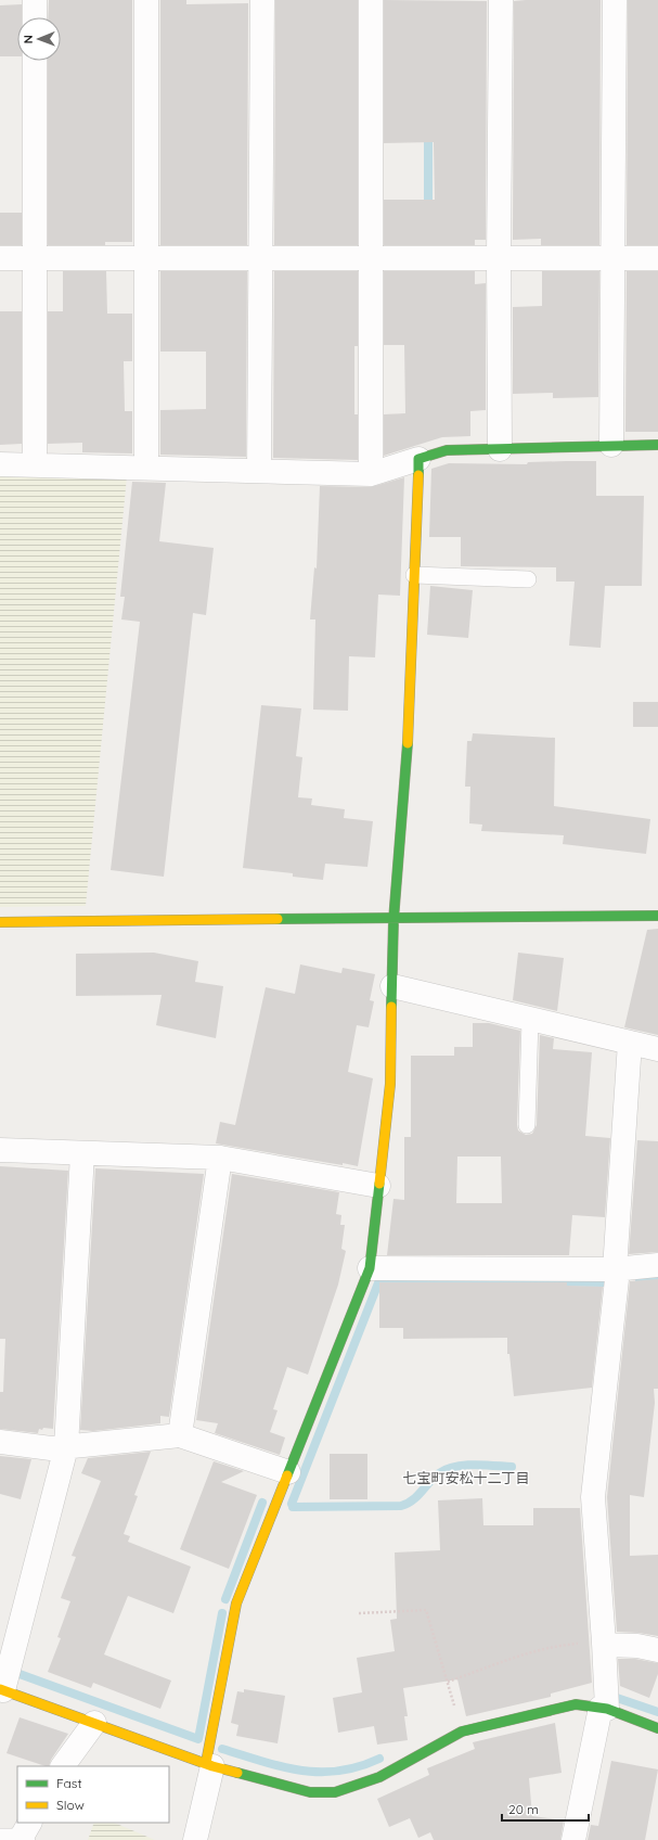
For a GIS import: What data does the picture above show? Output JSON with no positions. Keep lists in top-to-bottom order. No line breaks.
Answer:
{"districts":["七宝町安松十二丁目"],"legend":["Fast","Slow"],"scale_bar":"20 m","north":"left"}
